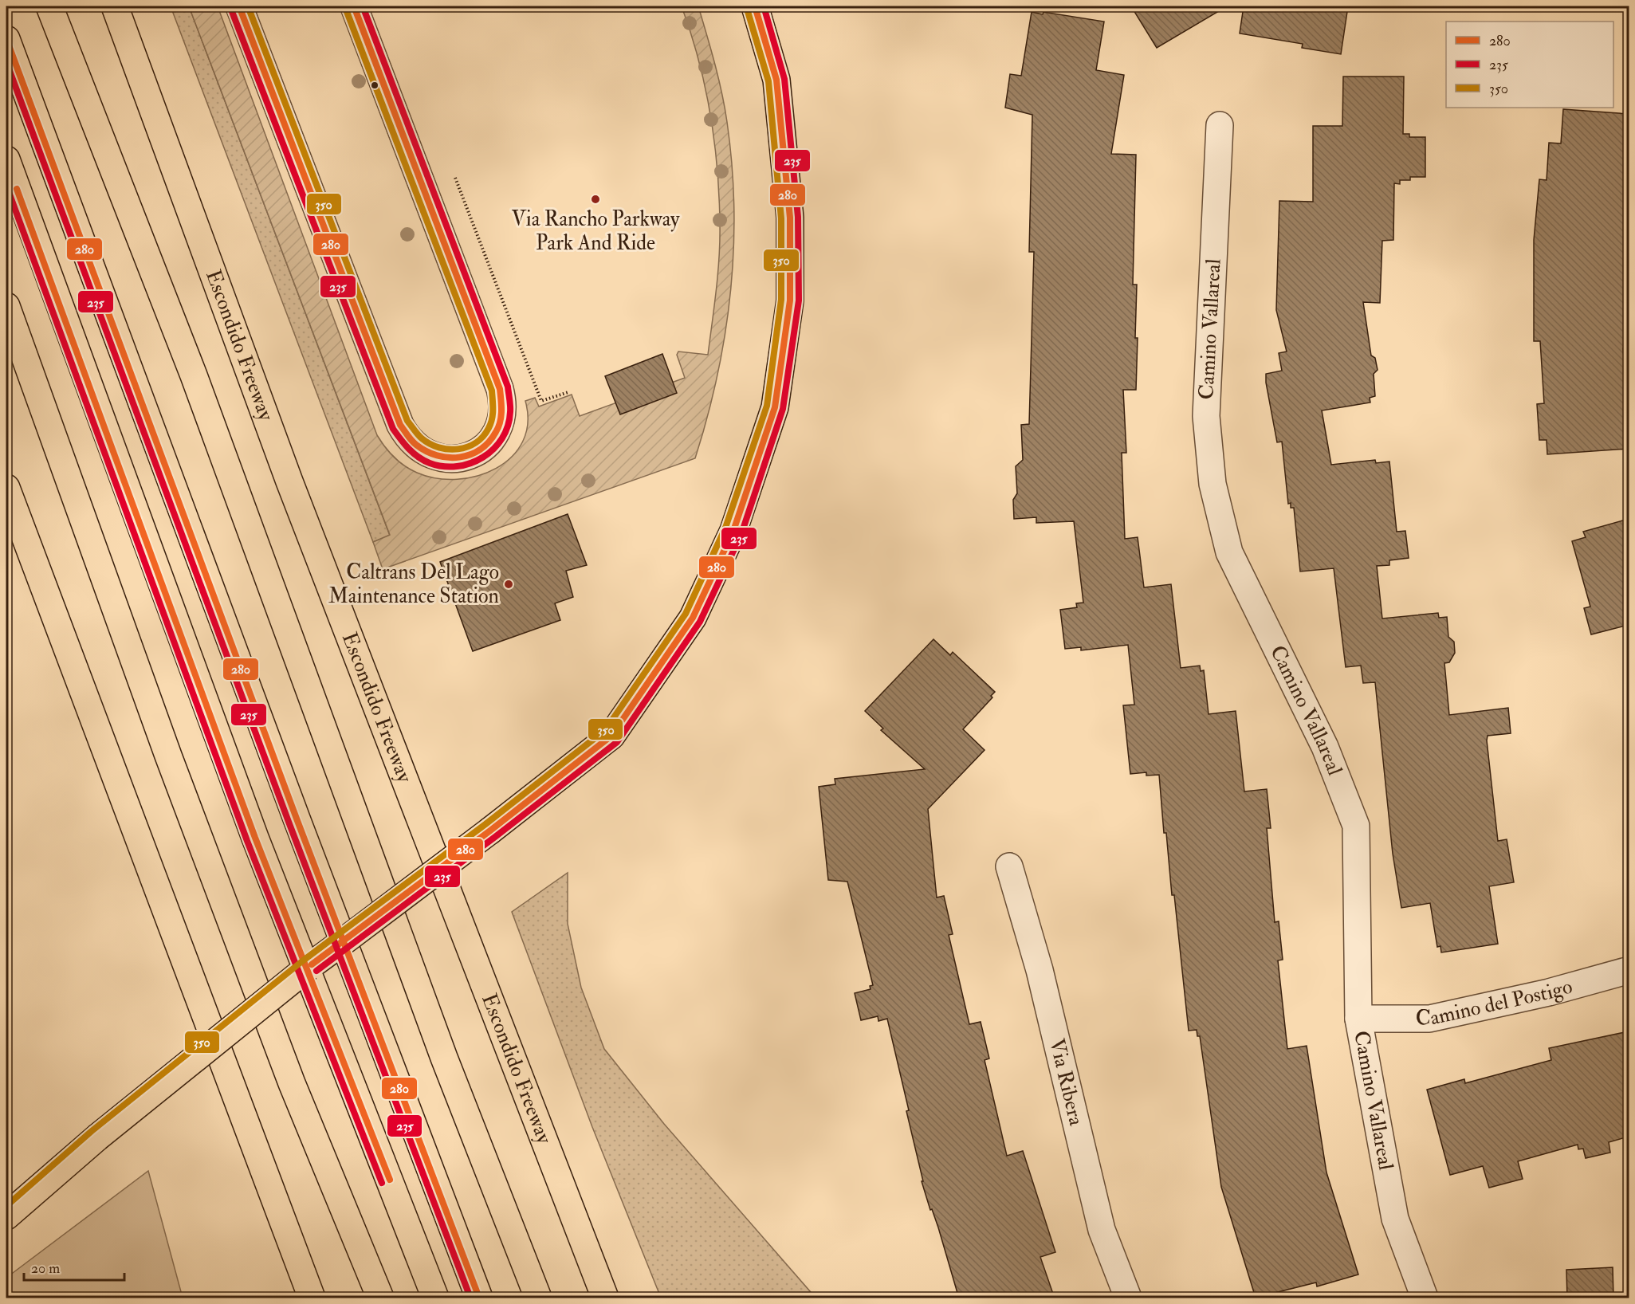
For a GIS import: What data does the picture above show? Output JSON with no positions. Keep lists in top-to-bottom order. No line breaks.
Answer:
{"streets":{"main road":["Escondido Freeway"],"street":["Camino Vallareal","Camino del Postigo","Via Ribera"]},"crossings":[["Camino Vallareal","Camino del Postigo"]],"places":["Via Rancho Parkway Park And Ride","Caltrans Del Lago Maintenance Station"],"lines":["transit line 280","transit line 235","transit line 350"],"legend":["280","235","350"],"scale_bar":"20 m"}
